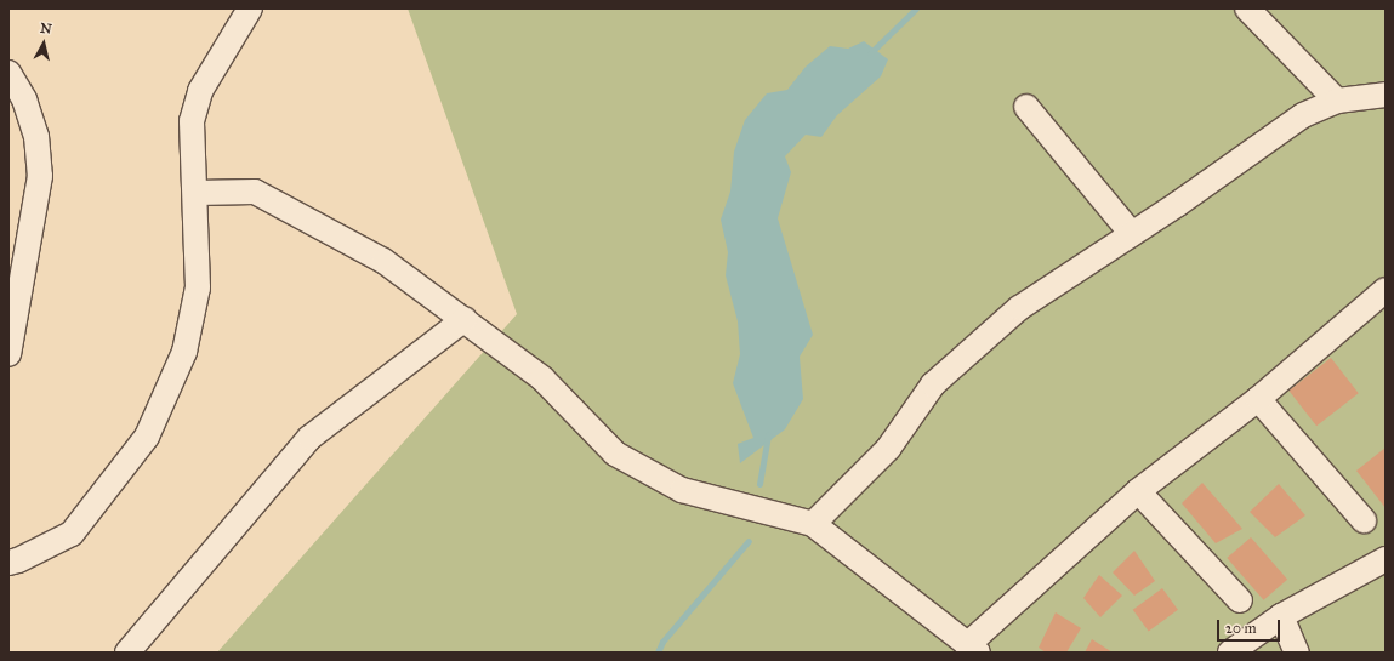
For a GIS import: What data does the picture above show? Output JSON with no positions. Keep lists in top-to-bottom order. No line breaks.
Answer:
{"scale_bar":"20 m","north":"top"}
